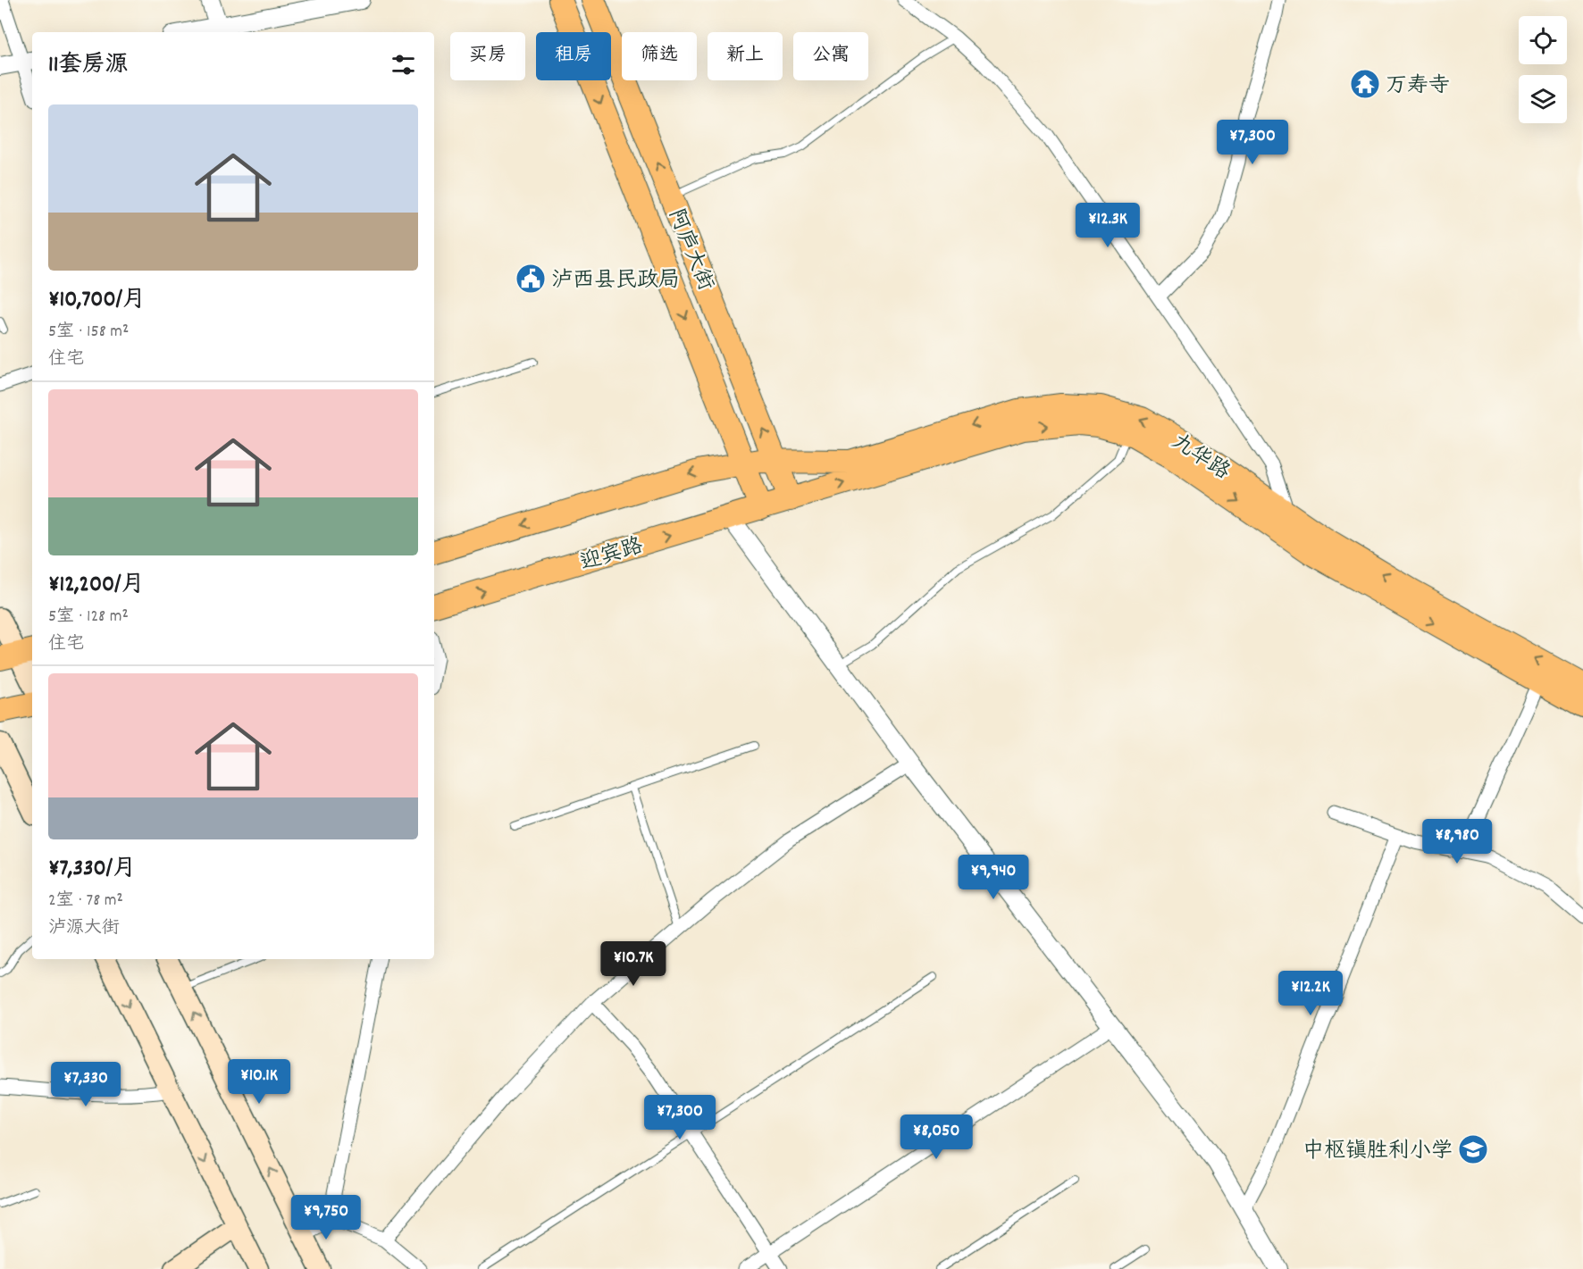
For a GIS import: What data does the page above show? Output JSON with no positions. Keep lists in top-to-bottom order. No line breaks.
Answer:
{"streets":{"highway":["阿庐大街","九华路","迎宾路"]},"crossings":[["阿庐大街","九华路"],["阿庐大街","迎宾路"],["九华路","迎宾路"]],"places":{"temple":["万寿寺"],"public building":["泸西县民政局"],"school or university":["中枢镇胜利小学"]},"page":{"chip":["买房","租房","筛选","新上","公寓"],"heading":"11套房源","list":[{"name":"¥10,700/月","note":"5室 · 158 m² · 住宅"},{"name":"¥12,200/月","note":"5室 · 128 m² · 住宅"},{"name":"¥7,330/月","note":"2室 · 78 m² · 泸源大街"}],"price":["¥7,300","¥12.3K","¥8,980","¥9,940","¥10.7K","¥12.2K","¥10.1K","¥7,330","¥7,300","¥8,050","¥9,750"]}}
